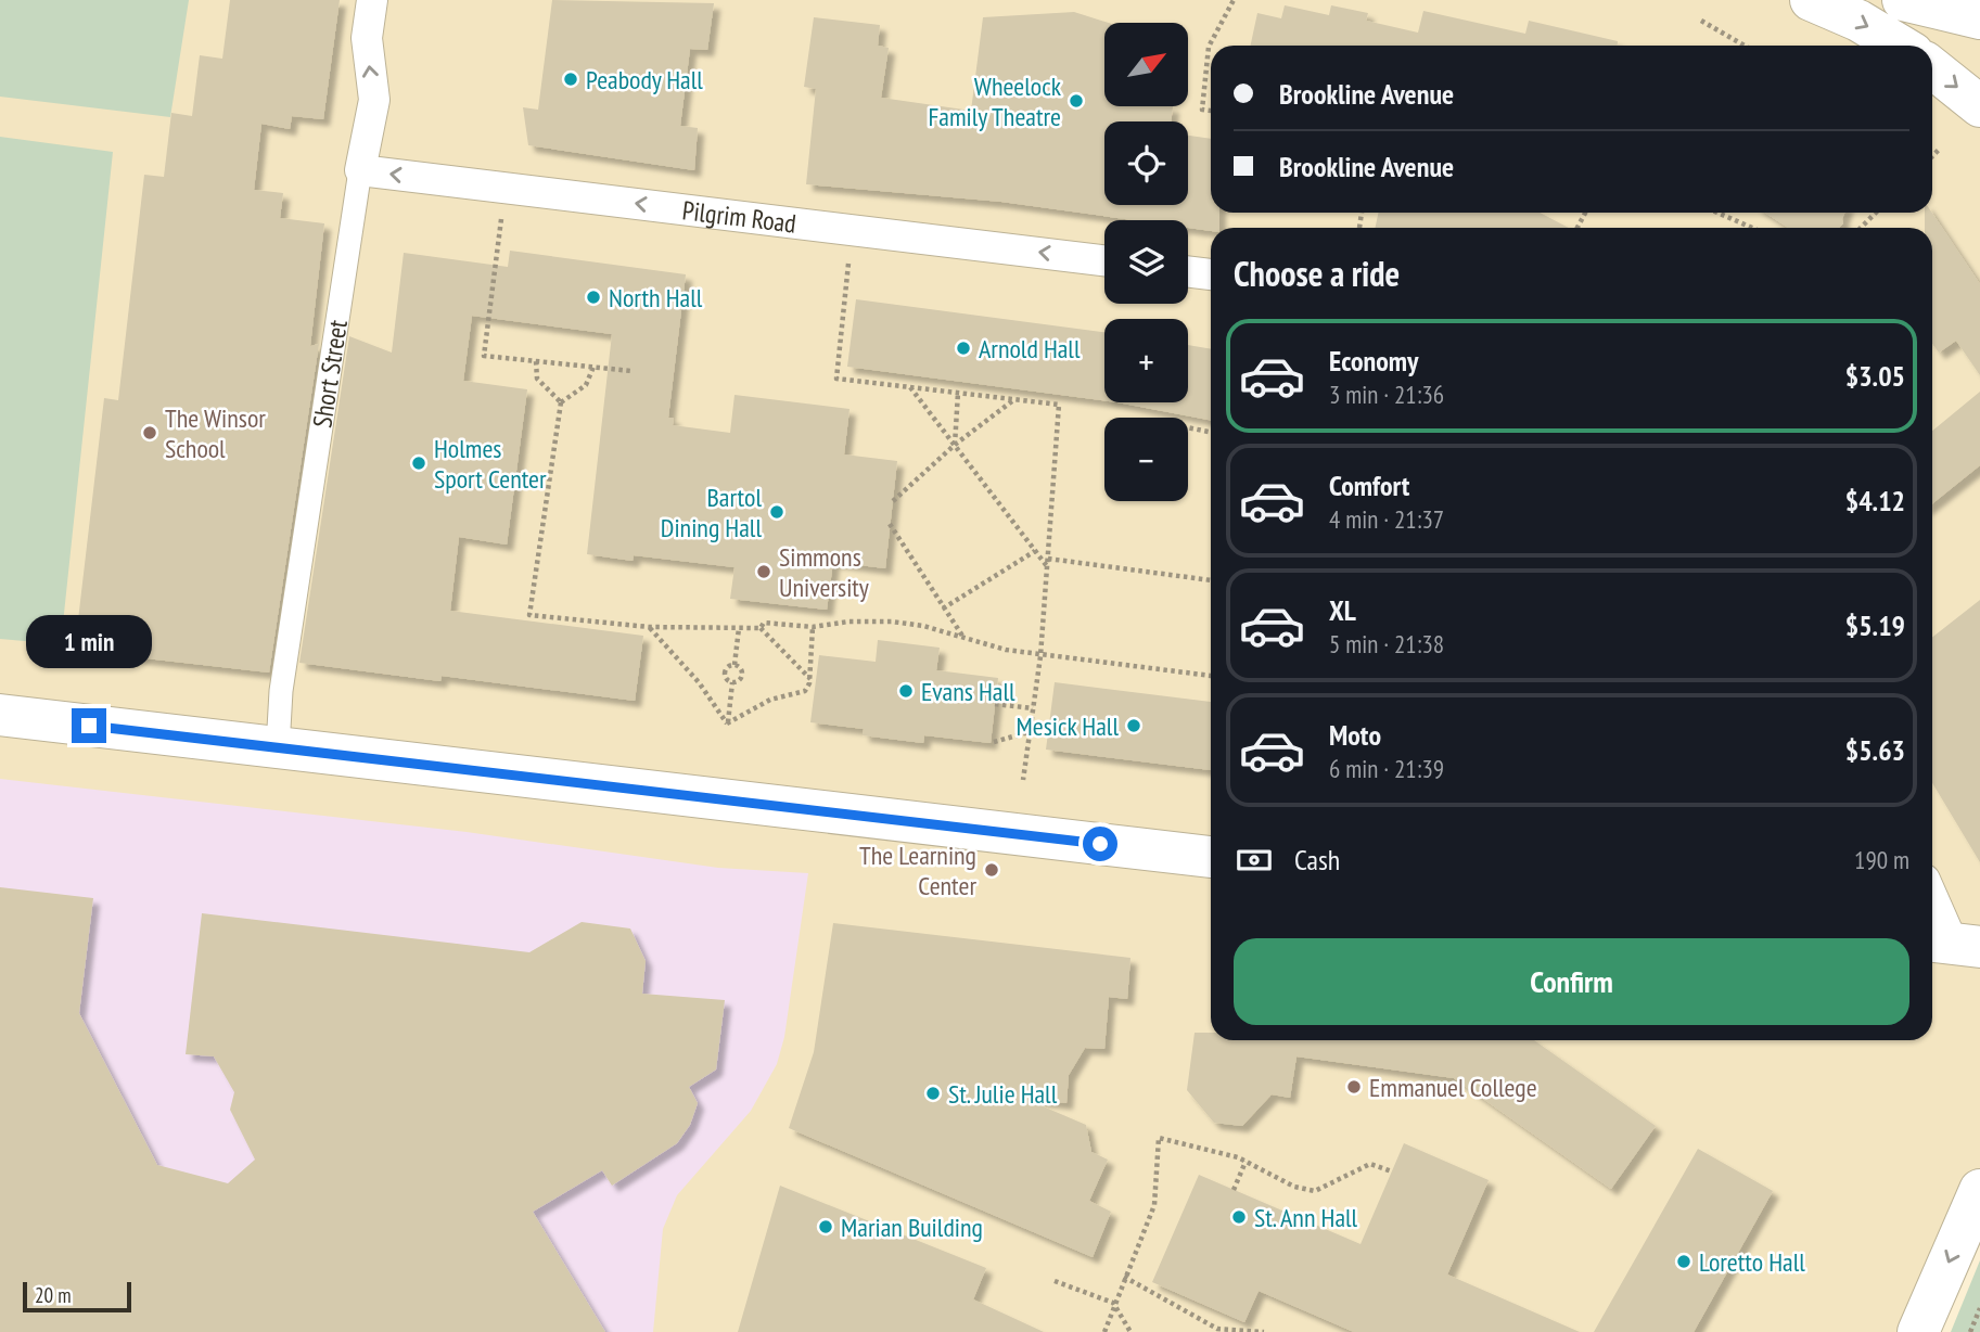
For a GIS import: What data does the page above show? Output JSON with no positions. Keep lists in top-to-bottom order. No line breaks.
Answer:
{"streets":{"street":["Pilgrim Road","Short Street"]},"crossings":[["Pilgrim Road","Short Street"]],"one_way":["Pilgrim Road"],"places":["Peabody Hall","Wheelock Family Theatre","North Hall","Arnold Hall","The Winsor School","Holmes Sport Center","Bartol Dining Hall","Simmons University","Evans Hall","Mesick Hall","The Learning Center","Emmanuel College","St. Julie Hall","St. Ann Hall","Marian Building","Loretto Hall"],"scale_bar":"20 m","north":"top right","page":{"map_buttons":["+","−"],"banner":["Brookline Avenue","Brookline Avenue"],"heading":"Choose a ride","list":[{"name":"Economy","note":"3 min · 21:36","value":"$3.05"},{"name":"Comfort","note":"4 min · 21:37","value":"$4.12"},{"name":"XL","note":"5 min · 21:38","value":"$5.19"},{"name":"Moto","note":"6 min · 21:39","value":"$5.63"}],"bubble":"1 min","pay":["Cash","190 m"],"buttons":"Confirm","scale":"20 m"}}
